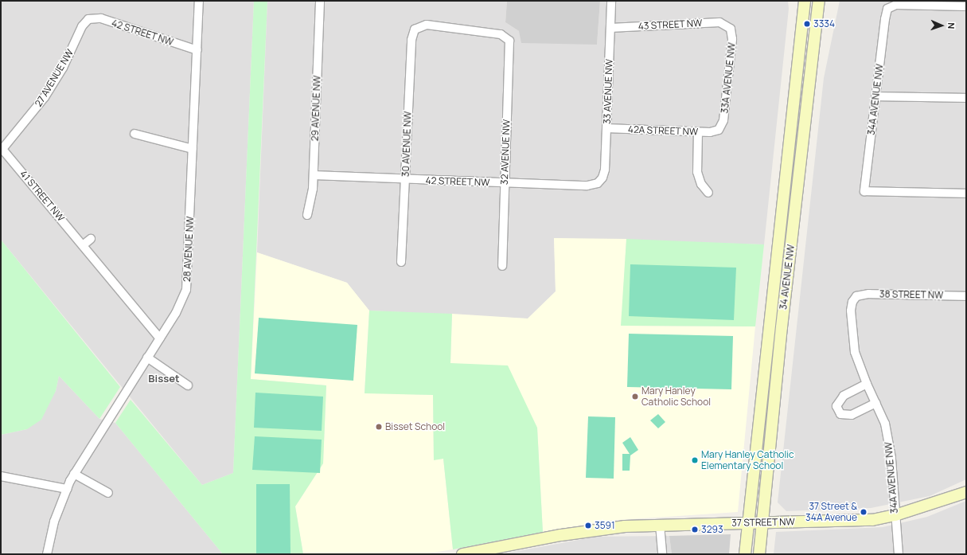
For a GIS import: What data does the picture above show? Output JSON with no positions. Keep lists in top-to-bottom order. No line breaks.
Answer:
{"streets":{"main road":["34 AVENUE NW","37 STREET NW"],"street":["43 STREET NW","42 STREET NW","27 AVENUE NW","33A AVENUE NW","33 AVENUE NW","34A AVENUE NW","29 AVENUE NW","42A STREET NW","30 AVENUE NW","32 AVENUE NW","41 STREET NW","28 AVENUE NW","38 STREET NW"]},"crossings":[["43 STREET NW","33A AVENUE NW"],["43 STREET NW","33 AVENUE NW"],["42 STREET NW","27 AVENUE NW"],["42 STREET NW","33 AVENUE NW"],["42 STREET NW","29 AVENUE NW"],["42 STREET NW","30 AVENUE NW"],["42 STREET NW","32 AVENUE NW"],["42 STREET NW","28 AVENUE NW"],["27 AVENUE NW","41 STREET NW"],["33A AVENUE NW","42A STREET NW"],["33 AVENUE NW","42A STREET NW"],["34A AVENUE NW","38 STREET NW"],["34A AVENUE NW","37 STREET NW"],["30 AVENUE NW","32 AVENUE NW"],["41 STREET NW","28 AVENUE NW"],["34 AVENUE NW","37 STREET NW"]],"districts":["Bisset"],"places":["3334","Mary Hanley Catholic School","Bisset School","Mary Hanley Catholic Elementary School","37 Street & 34A Avenue","3591","3293"],"north":"right"}
